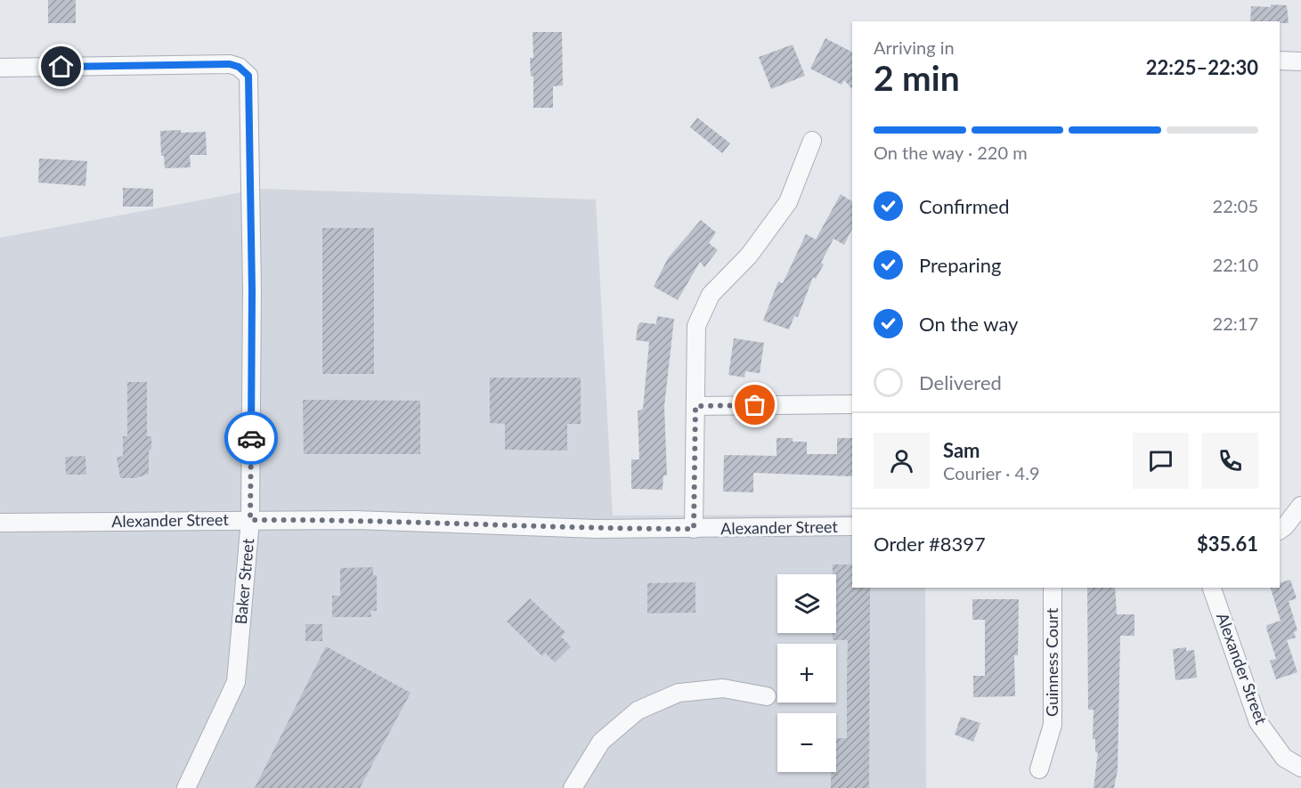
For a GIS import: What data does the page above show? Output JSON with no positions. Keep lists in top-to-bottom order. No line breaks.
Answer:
{"streets":{"street":["Alexander Street","Baker Street","Guinness Court"]},"crossings":[["Alexander Street","Baker Street"]],"page":{"heading":["2 min","Arriving in","22:25–22:30"],"panel":["Sam","Courier · 4.9","Order #8397","$35.61"],"bar":"On the way · 220 m","list":[["Confirmed","22:05"],["Preparing","22:10"],["On the way","22:17"],"Delivered"],"map_buttons":["+","−"]}}
